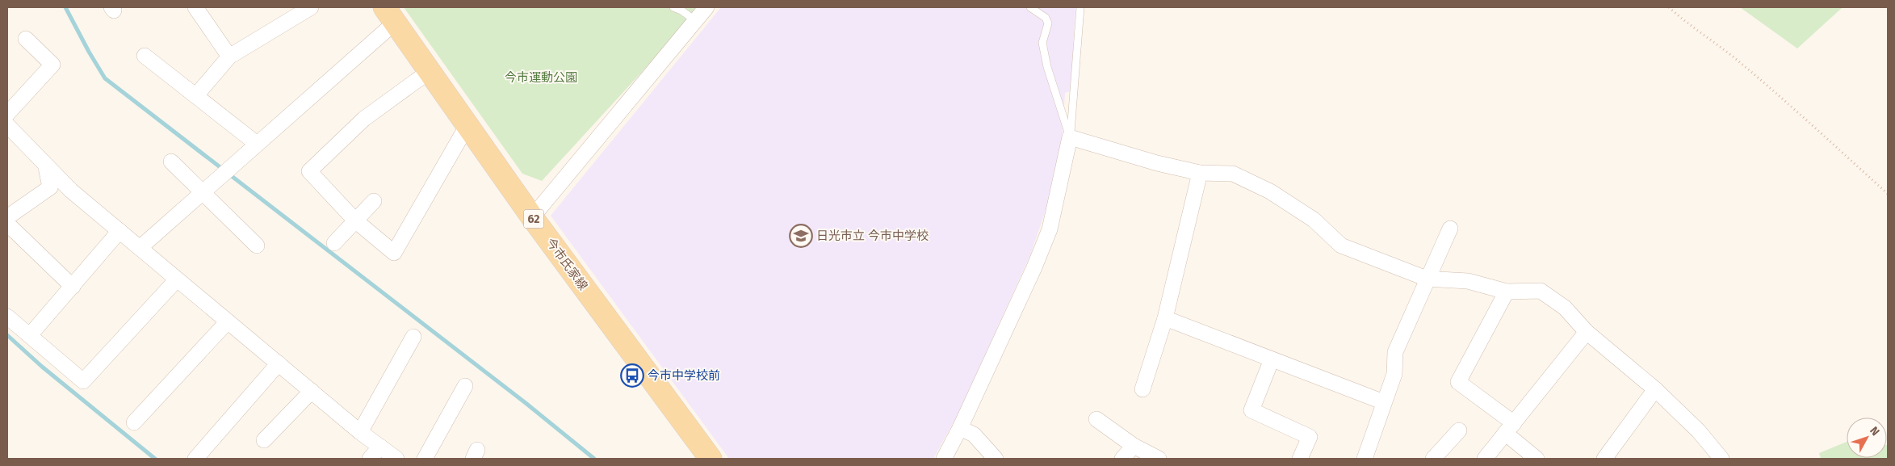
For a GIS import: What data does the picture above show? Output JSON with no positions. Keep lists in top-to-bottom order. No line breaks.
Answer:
{"streets":{"main road":["62","今市氏家線"]},"parks":["今市運動公園"],"places":{"school or university":["日光市立 今市中学校"],"bus stop":["今市中学校前"]},"north":"top right"}
